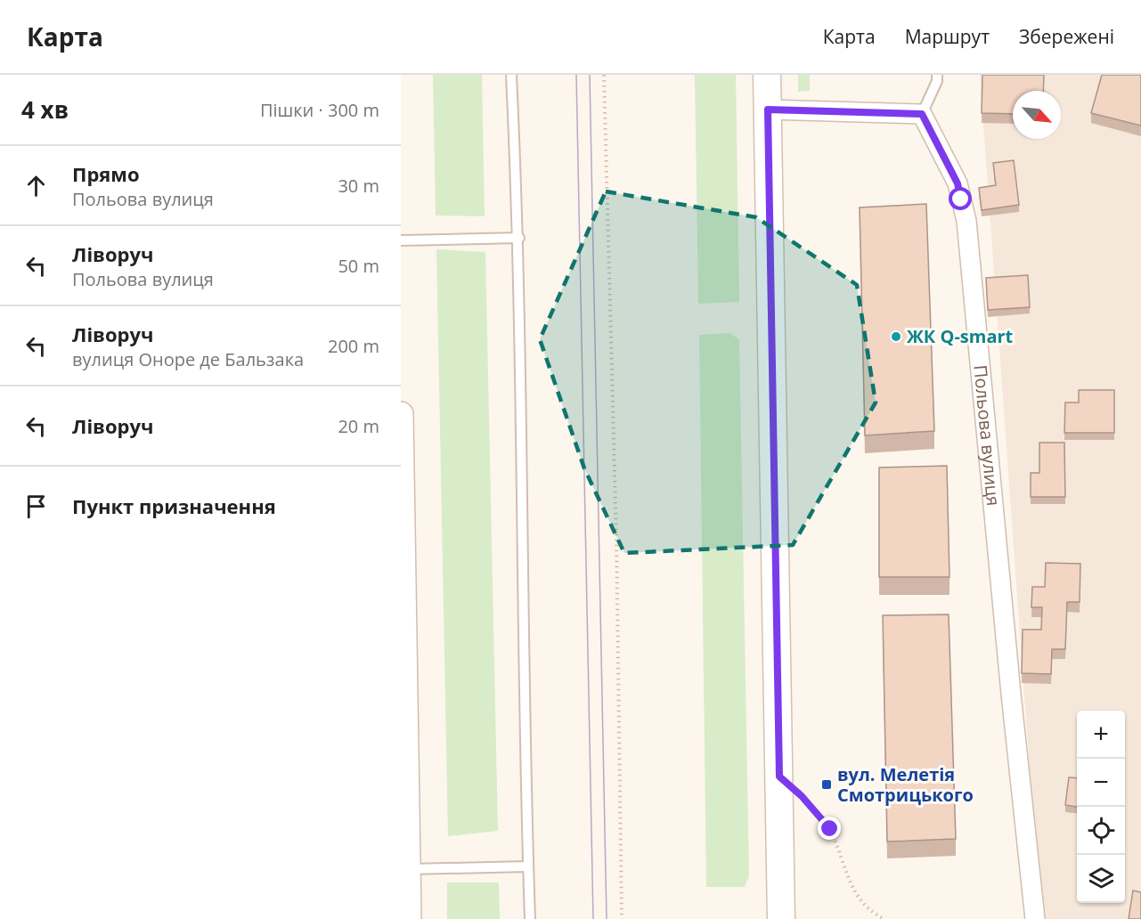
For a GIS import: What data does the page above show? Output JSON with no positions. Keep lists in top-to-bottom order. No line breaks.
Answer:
{"streets":{"street":["Польова вулиця"]},"places":{"other":["ЖК Q-smart"],"transit":["вул. Мелетія Смотрицького"]},"north":"bottom right","page":{"header":"Карта","nav":["Карта","Маршрут","Збережені"],"heading":["4 хв","Пішки · 300 m"],"list":[["Прямо","Польова вулиця","30 m"],["Ліворуч","Польова вулиця","50 m"],["Ліворуч","вулиця Оноре де Бальзака","200 m"],["Ліворуч","20 m"],"Пункт призначення"],"map_buttons":["+","−"]}}
